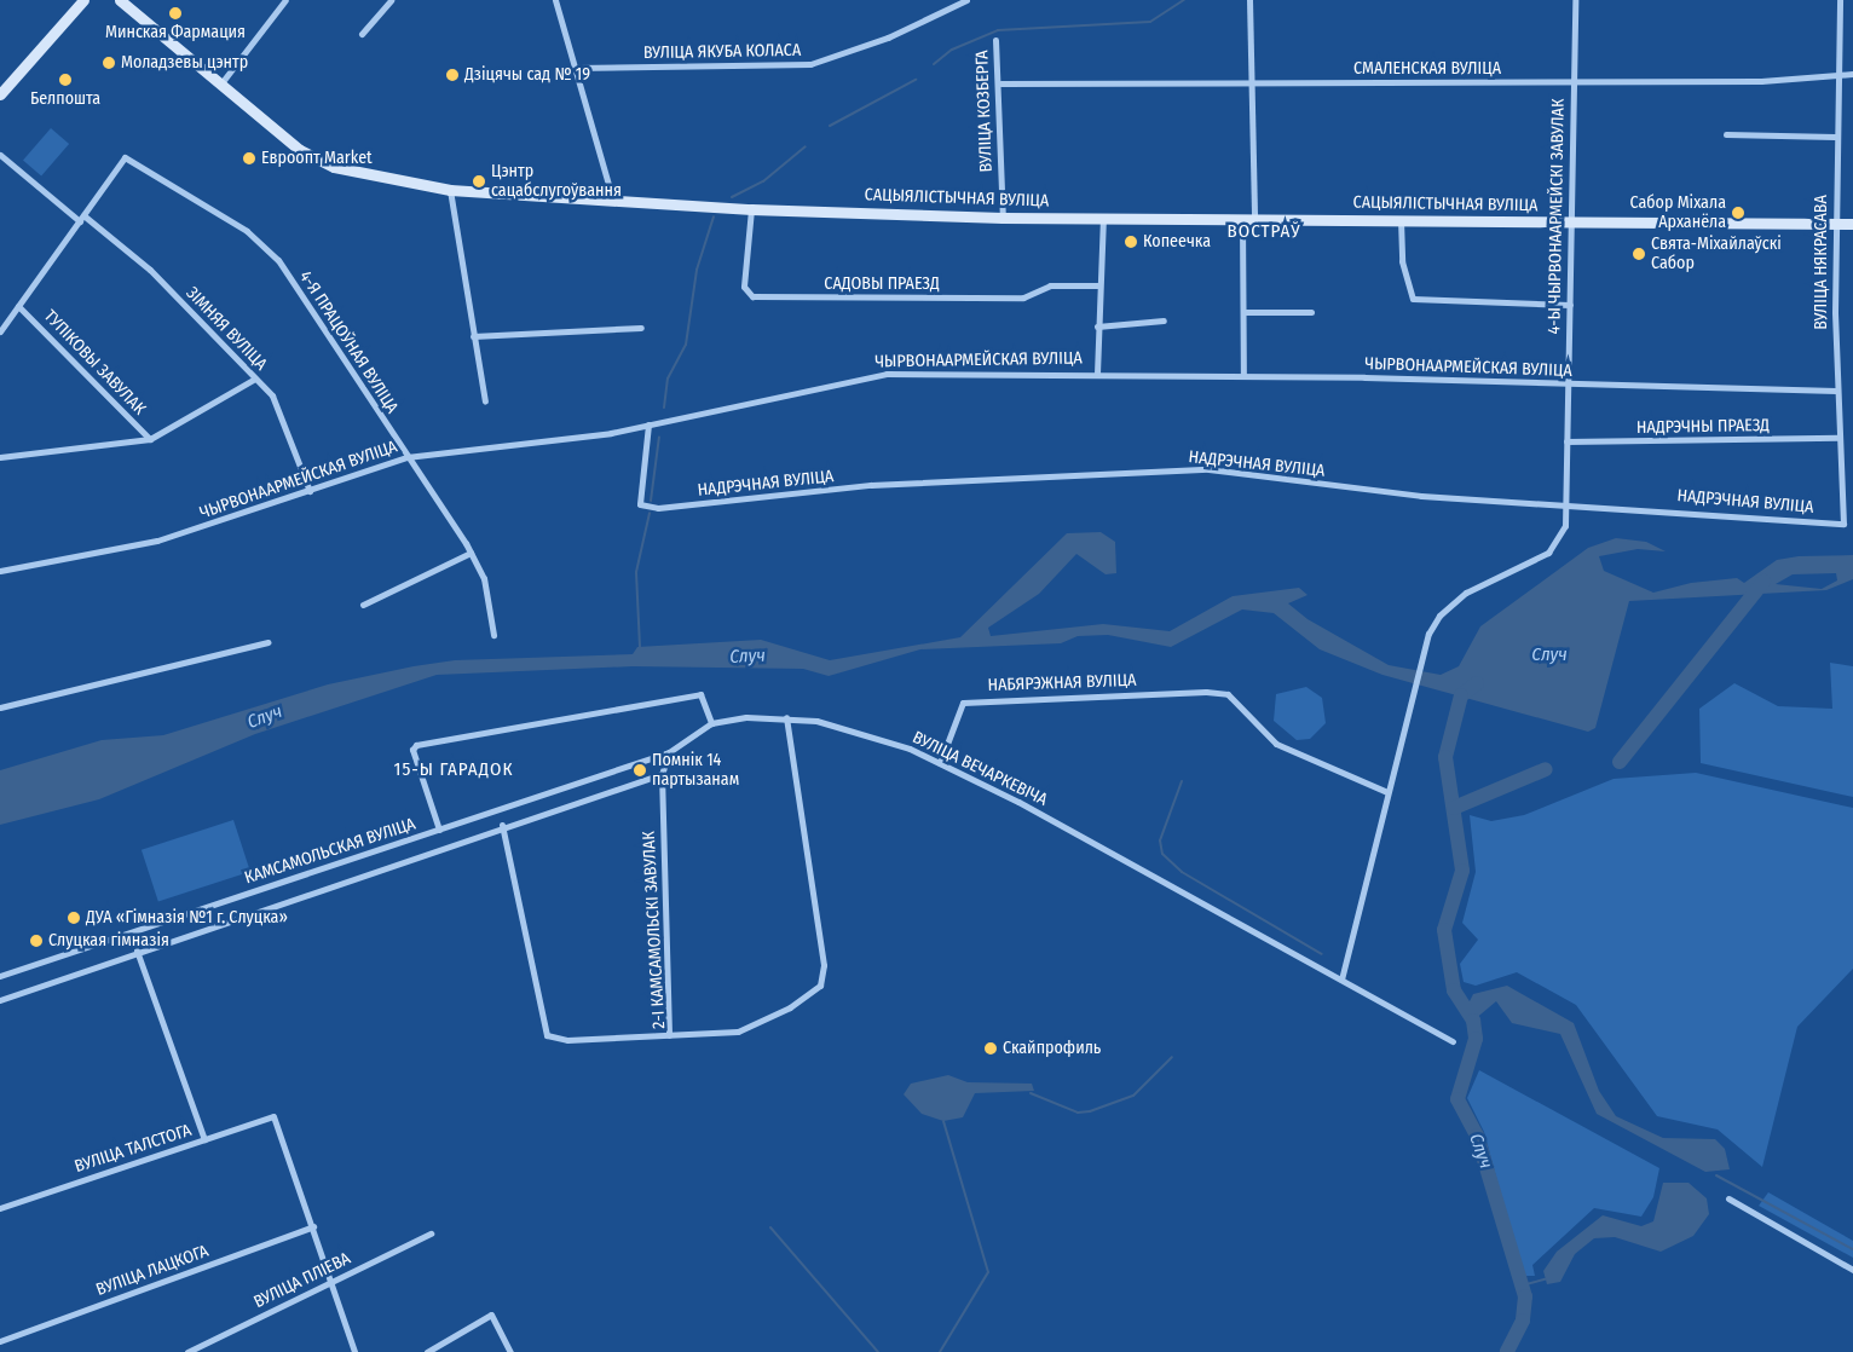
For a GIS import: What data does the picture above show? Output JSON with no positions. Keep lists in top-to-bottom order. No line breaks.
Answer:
{"streets":{"main road":["САЦЫЯЛІСТЫЧНАЯ ВУЛІЦА"],"street":["ВУЛІЦА ЯКУБА КОЛАСА","СМАЛЕНСКАЯ ВУЛІЦА","ВУЛІЦА КОЗБЕРГА","4-Ы ЧЫРВОНААРМЕЙСКІ ЗАВУЛАК","ВУЛІЦА НЯКРАСАВА","САДОВЫ ПРАЕЗД","ЗІМНЯЯ ВУЛІЦА","4-Я ПРАЦОЎНАЯ ВУЛІЦА","ЧЫРВОНААРМЕЙСКАЯ ВУЛІЦА","ТУПІКОВЫ ЗАВУЛАК","НАДРЭЧНЫ ПРАЕЗД","НАДРЭЧНАЯ ВУЛІЦА","НАБЯРЭЖНАЯ ВУЛІЦА","ВУЛІЦА ВЕЧАРКЕВІЧА","КАМСАМОЛЬСКАЯ ВУЛІЦА","2-І КАМСАМОЛЬСКІ ЗАВУЛАК","ВУЛІЦА ТАЛСТОГА","ВУЛІЦА ЛАЦКОГА","ВУЛІЦА ПЛІЕВА"]},"crossings":[["СМАЛЕНСКАЯ ВУЛІЦА","ВУЛІЦА КОЗБЕРГА"],["СМАЛЕНСКАЯ ВУЛІЦА","4-Ы ЧЫРВОНААРМЕЙСКІ ЗАВУЛАК"],["СМАЛЕНСКАЯ ВУЛІЦА","ВУЛІЦА НЯКРАСАВА"],["ВУЛІЦА КОЗБЕРГА","САЦЫЯЛІСТЫЧНАЯ ВУЛІЦА"],["САЦЫЯЛІСТЫЧНАЯ ВУЛІЦА","4-Ы ЧЫРВОНААРМЕЙСКІ ЗАВУЛАК"],["САЦЫЯЛІСТЫЧНАЯ ВУЛІЦА","ВУЛІЦА НЯКРАСАВА"],["САЦЫЯЛІСТЫЧНАЯ ВУЛІЦА","САДОВЫ ПРАЕЗД"],["4-Ы ЧЫРВОНААРМЕЙСКІ ЗАВУЛАК","ЧЫРВОНААРМЕЙСКАЯ ВУЛІЦА"],["4-Ы ЧЫРВОНААРМЕЙСКІ ЗАВУЛАК","НАДРЭЧНЫ ПРАЕЗД"],["4-Ы ЧЫРВОНААРМЕЙСКІ ЗАВУЛАК","НАДРЭЧНАЯ ВУЛІЦА"],["4-Ы ЧЫРВОНААРМЕЙСКІ ЗАВУЛАК","НАБЯРЭЖНАЯ ВУЛІЦА"],["4-Ы ЧЫРВОНААРМЕЙСКІ ЗАВУЛАК","ВУЛІЦА ВЕЧАРКЕВІЧА"],["ВУЛІЦА НЯКРАСАВА","ЧЫРВОНААРМЕЙСКАЯ ВУЛІЦА"],["ВУЛІЦА НЯКРАСАВА","НАДРЭЧНЫ ПРАЕЗД"],["ВУЛІЦА НЯКРАСАВА","НАДРЭЧНАЯ ВУЛІЦА"],["ЗІМНЯЯ ВУЛІЦА","4-Я ПРАЦОЎНАЯ ВУЛІЦА"],["ЗІМНЯЯ ВУЛІЦА","ЧЫРВОНААРМЕЙСКАЯ ВУЛІЦА"],["4-Я ПРАЦОЎНАЯ ВУЛІЦА","ЧЫРВОНААРМЕЙСКАЯ ВУЛІЦА"],["ЧЫРВОНААРМЕЙСКАЯ ВУЛІЦА","НАДРЭЧНАЯ ВУЛІЦА"],["НАБЯРЭЖНАЯ ВУЛІЦА","ВУЛІЦА ВЕЧАРКЕВІЧА"],["ВУЛІЦА ВЕЧАРКЕВІЧА","КАМСАМОЛЬСКАЯ ВУЛІЦА"],["ВУЛІЦА ВЕЧАРКЕВІЧА","2-І КАМСАМОЛЬСКІ ЗАВУЛАК"],["КАМСАМОЛЬСКАЯ ВУЛІЦА","2-І КАМСАМОЛЬСКІ ЗАВУЛАК"],["ВУЛІЦА ТАЛСТОГА","ВУЛІЦА ЛАЦКОГА"]],"districts":["ВОСТРАЎ","15-Ы ГАРАДОК"],"water":["Случ"],"places":["Минская Фармация","Моладзевы цэнтр","Дзіцячы сад № 19","Белпошта","Евроопт Market","Цэнтр сацабслугоўвання","Сабор Міхала Арханёла","Копеечка","Свята-Міхайлаўскі Сабор","Помнік 14 партызанам","ДУА «Гімназія №1 г. Слуцка»","Слуцкая гімназія","Скайпрофиль"]}
